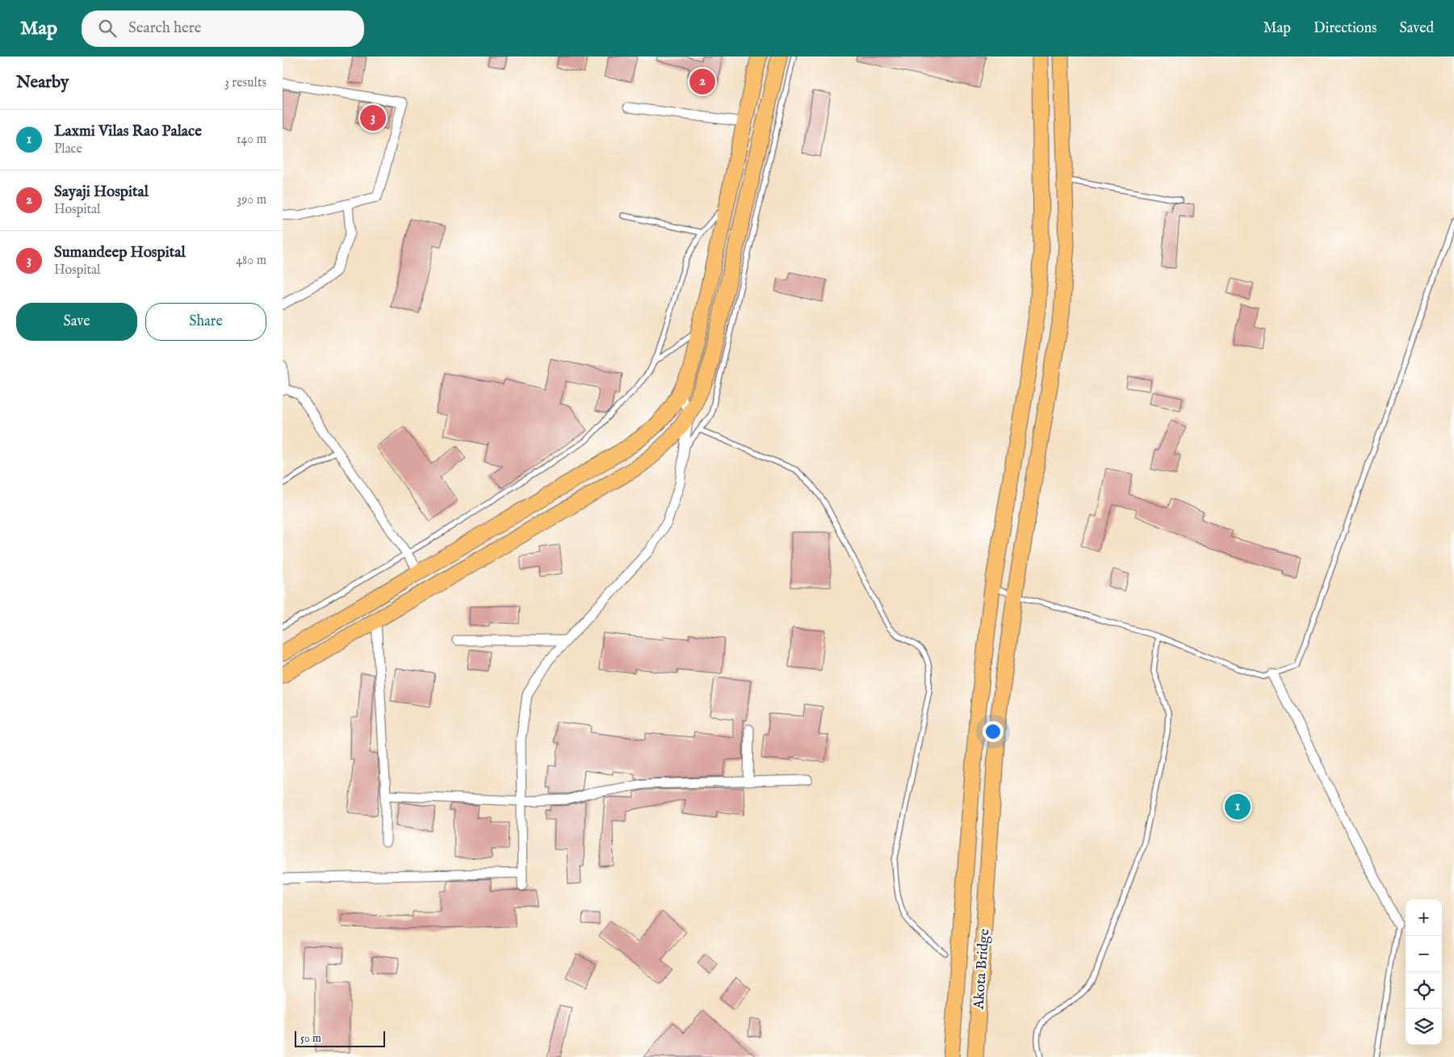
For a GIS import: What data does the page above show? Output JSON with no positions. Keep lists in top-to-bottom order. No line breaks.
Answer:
{"streets":{"main road":["Akota Bridge"]},"scale_bar":"50 m","page":{"header":"Map","search":"Search here","nav":["Map","Directions","Saved"],"heading":["Nearby","3 results"],"pins":["2","3","1"],"list":[{"mark":"1","name":"Laxmi Vilas Rao Palace","note":"Place","value":"140 m"},{"mark":"2","name":"Sayaji Hospital","note":"Hospital","value":"390 m"},{"mark":"3","name":"Sumandeep Hospital","note":"Hospital","value":"480 m"}],"buttons":["Save","Share"],"map_buttons":["+","−"],"scale":"50 m"}}
